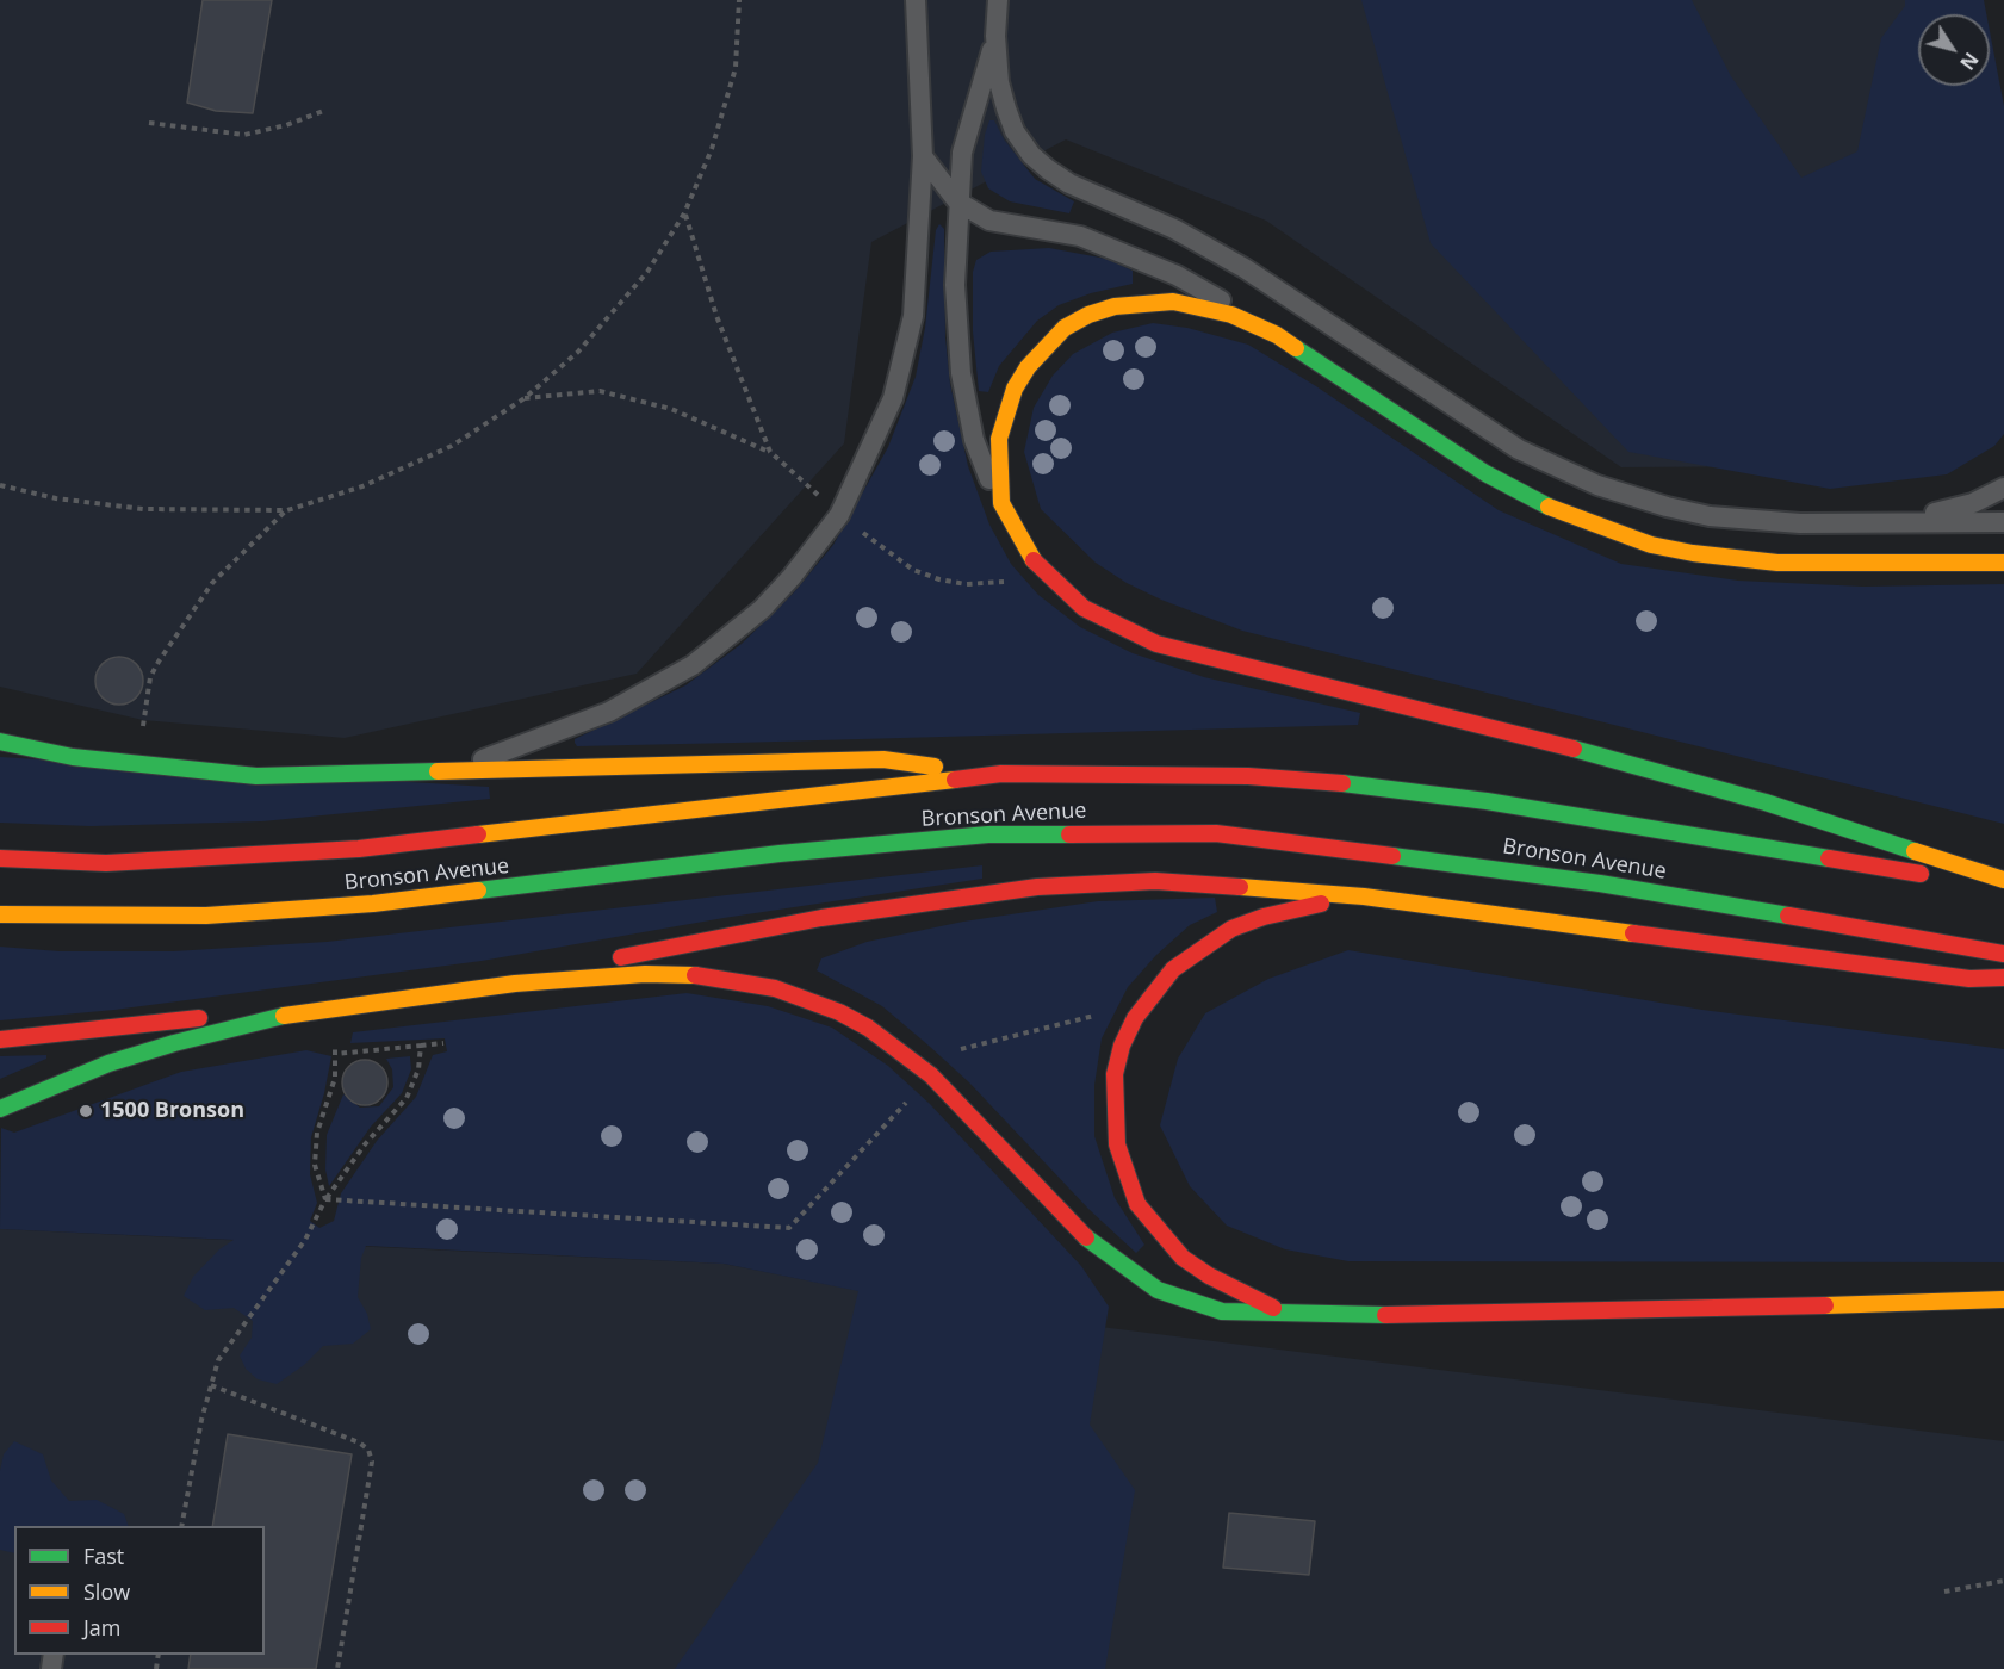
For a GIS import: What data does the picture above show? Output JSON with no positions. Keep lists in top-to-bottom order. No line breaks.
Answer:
{"streets":{"highway":["Bronson Avenue"]},"places":["1500 Bronson"],"legend":["Fast","Slow","Jam"],"north":"bottom right"}
